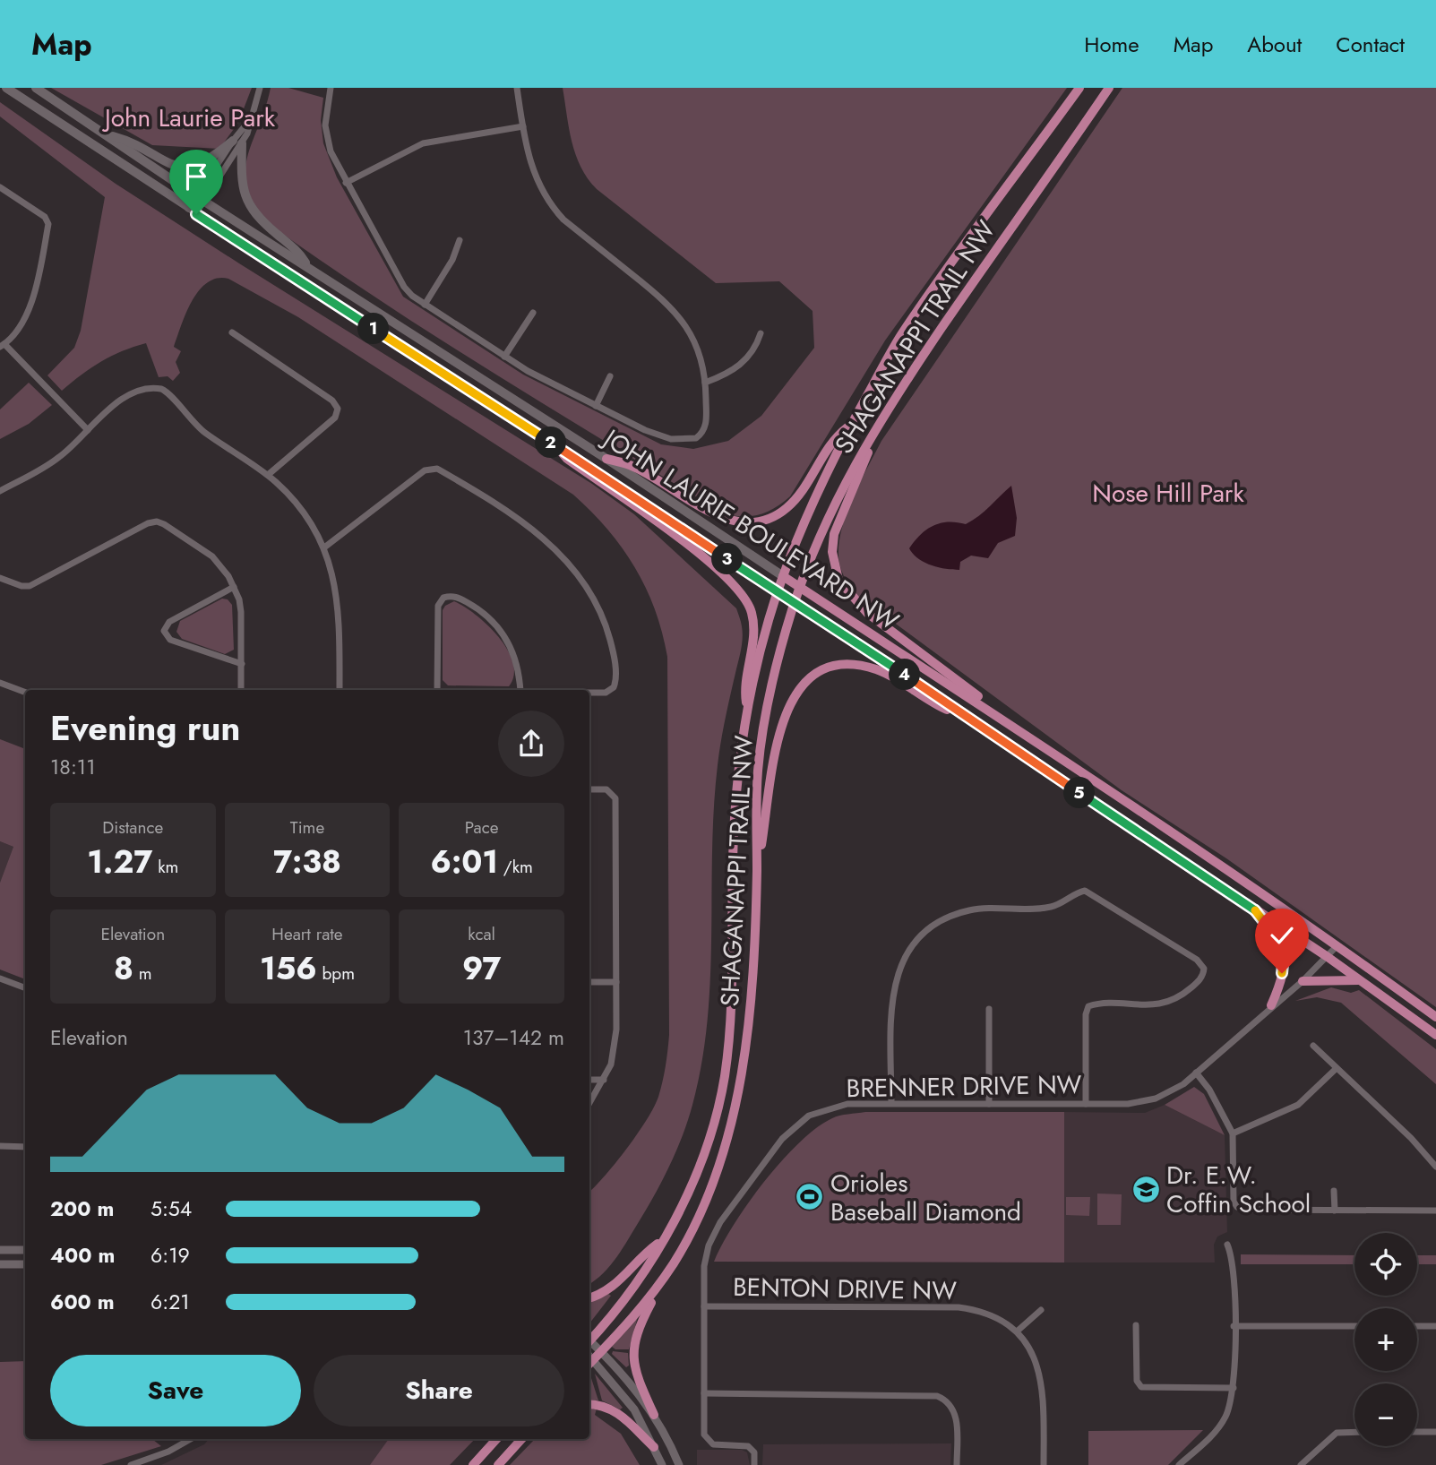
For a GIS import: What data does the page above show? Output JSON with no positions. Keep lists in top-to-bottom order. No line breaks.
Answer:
{"streets":{"main road":["SHAGANAPPI TRAIL NW","JOHN LAURIE BOULEVARD NW"],"street":["BRENNER DRIVE NW","BENTON DRIVE NW"]},"crossings":[["SHAGANAPPI TRAIL NW","JOHN LAURIE BOULEVARD NW"],["JOHN LAURIE BOULEVARD NW","BRENNER DRIVE NW"],["BRENNER DRIVE NW","BENTON DRIVE NW"]],"parks":["John Laurie Park","Nose Hill Park"],"places":{"school or university":["Dr. E.W. Coffin School"],"sports":["Orioles Baseball Diamond"]},"page":{"header":"Map","nav":["Home","Map","About","Contact"],"pins":["1","2","3","4","5"],"heading":["Evening run","18:11"],"stats":[["Distance","1.27 km"],["Time","7:38"],["Pace","6:01 /km"],["Elevation","8 m"],["Heart rate","156 bpm"],["kcal","97"]],"chart":["Elevation","137–142 m"],"list":[{"name":"200 m","note":"5:54"},{"name":"400 m","note":"6:19"},{"name":"600 m","note":"6:21"}],"map_buttons":["+","−"],"buttons":["Save","Share"]}}
